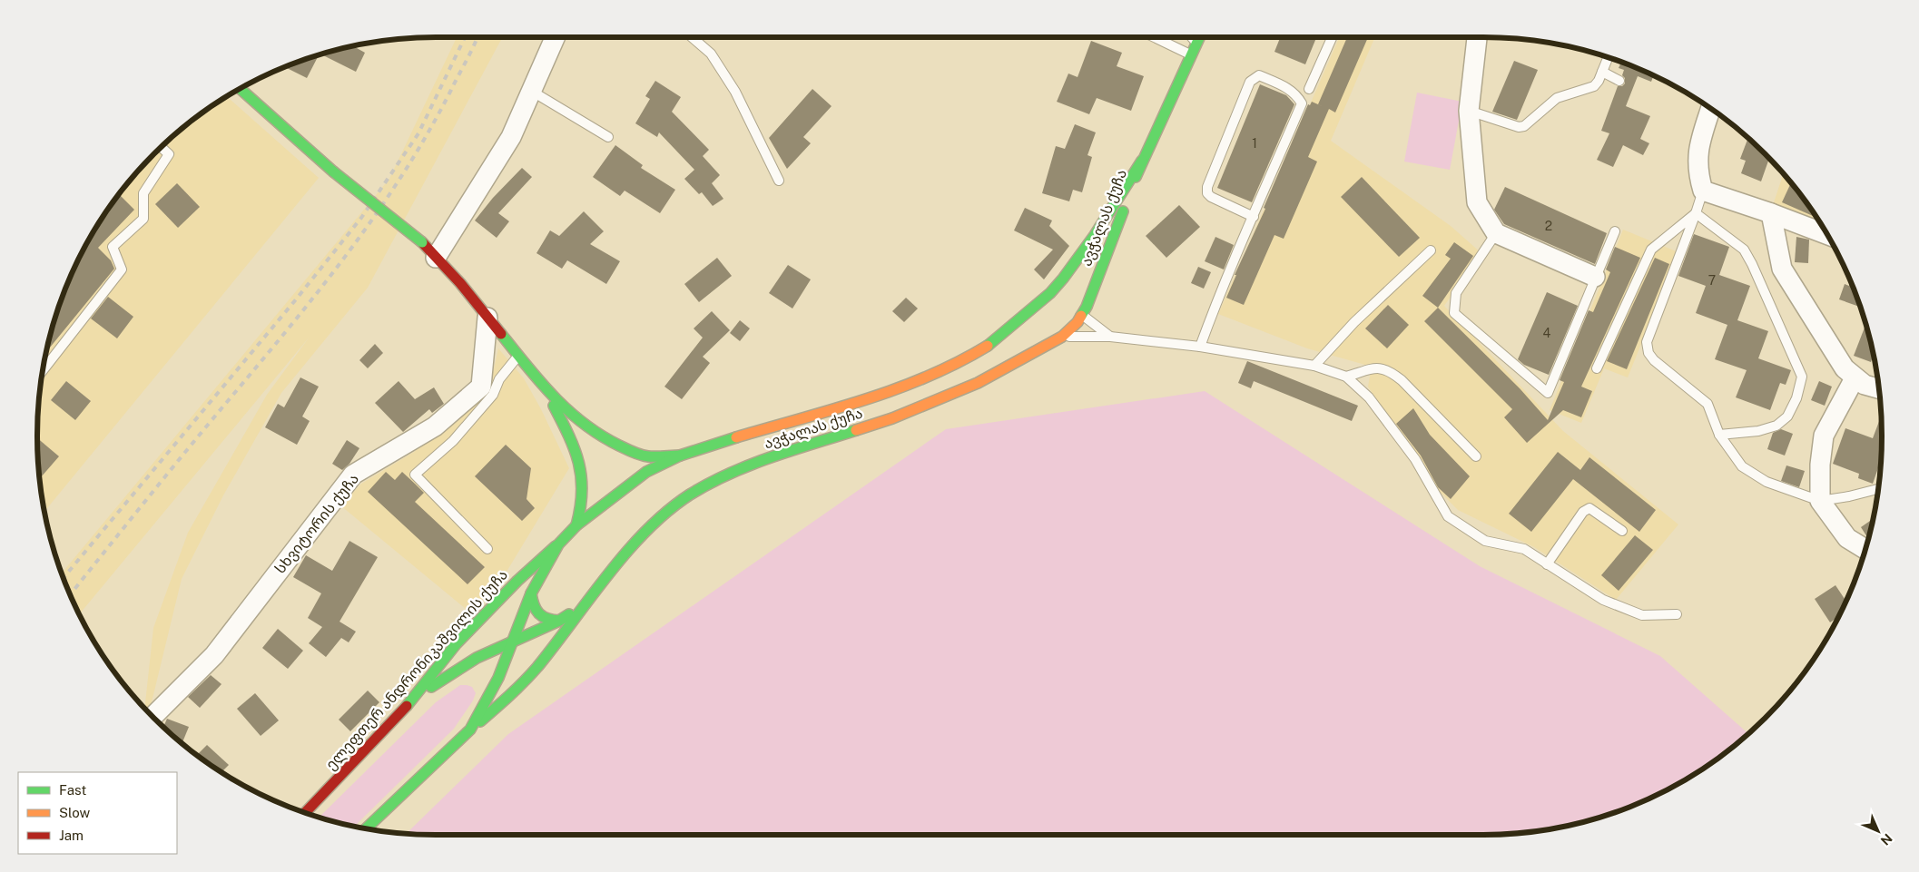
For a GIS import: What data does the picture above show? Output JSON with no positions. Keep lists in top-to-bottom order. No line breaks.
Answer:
{"streets":{"main road":["ავჭალას ქუჩა","ელეფთერ ანდრონიკაშვილის ქუჩა"],"street":["სხვიტორის ქუჩა"]},"crossings":[["ავჭალას ქუჩა","ელეფთერ ანდრონიკაშვილის ქუჩა"]],"house_numbers":["1","2","7","4"],"legend":["Fast","Slow","Jam"],"north":"bottom right"}
